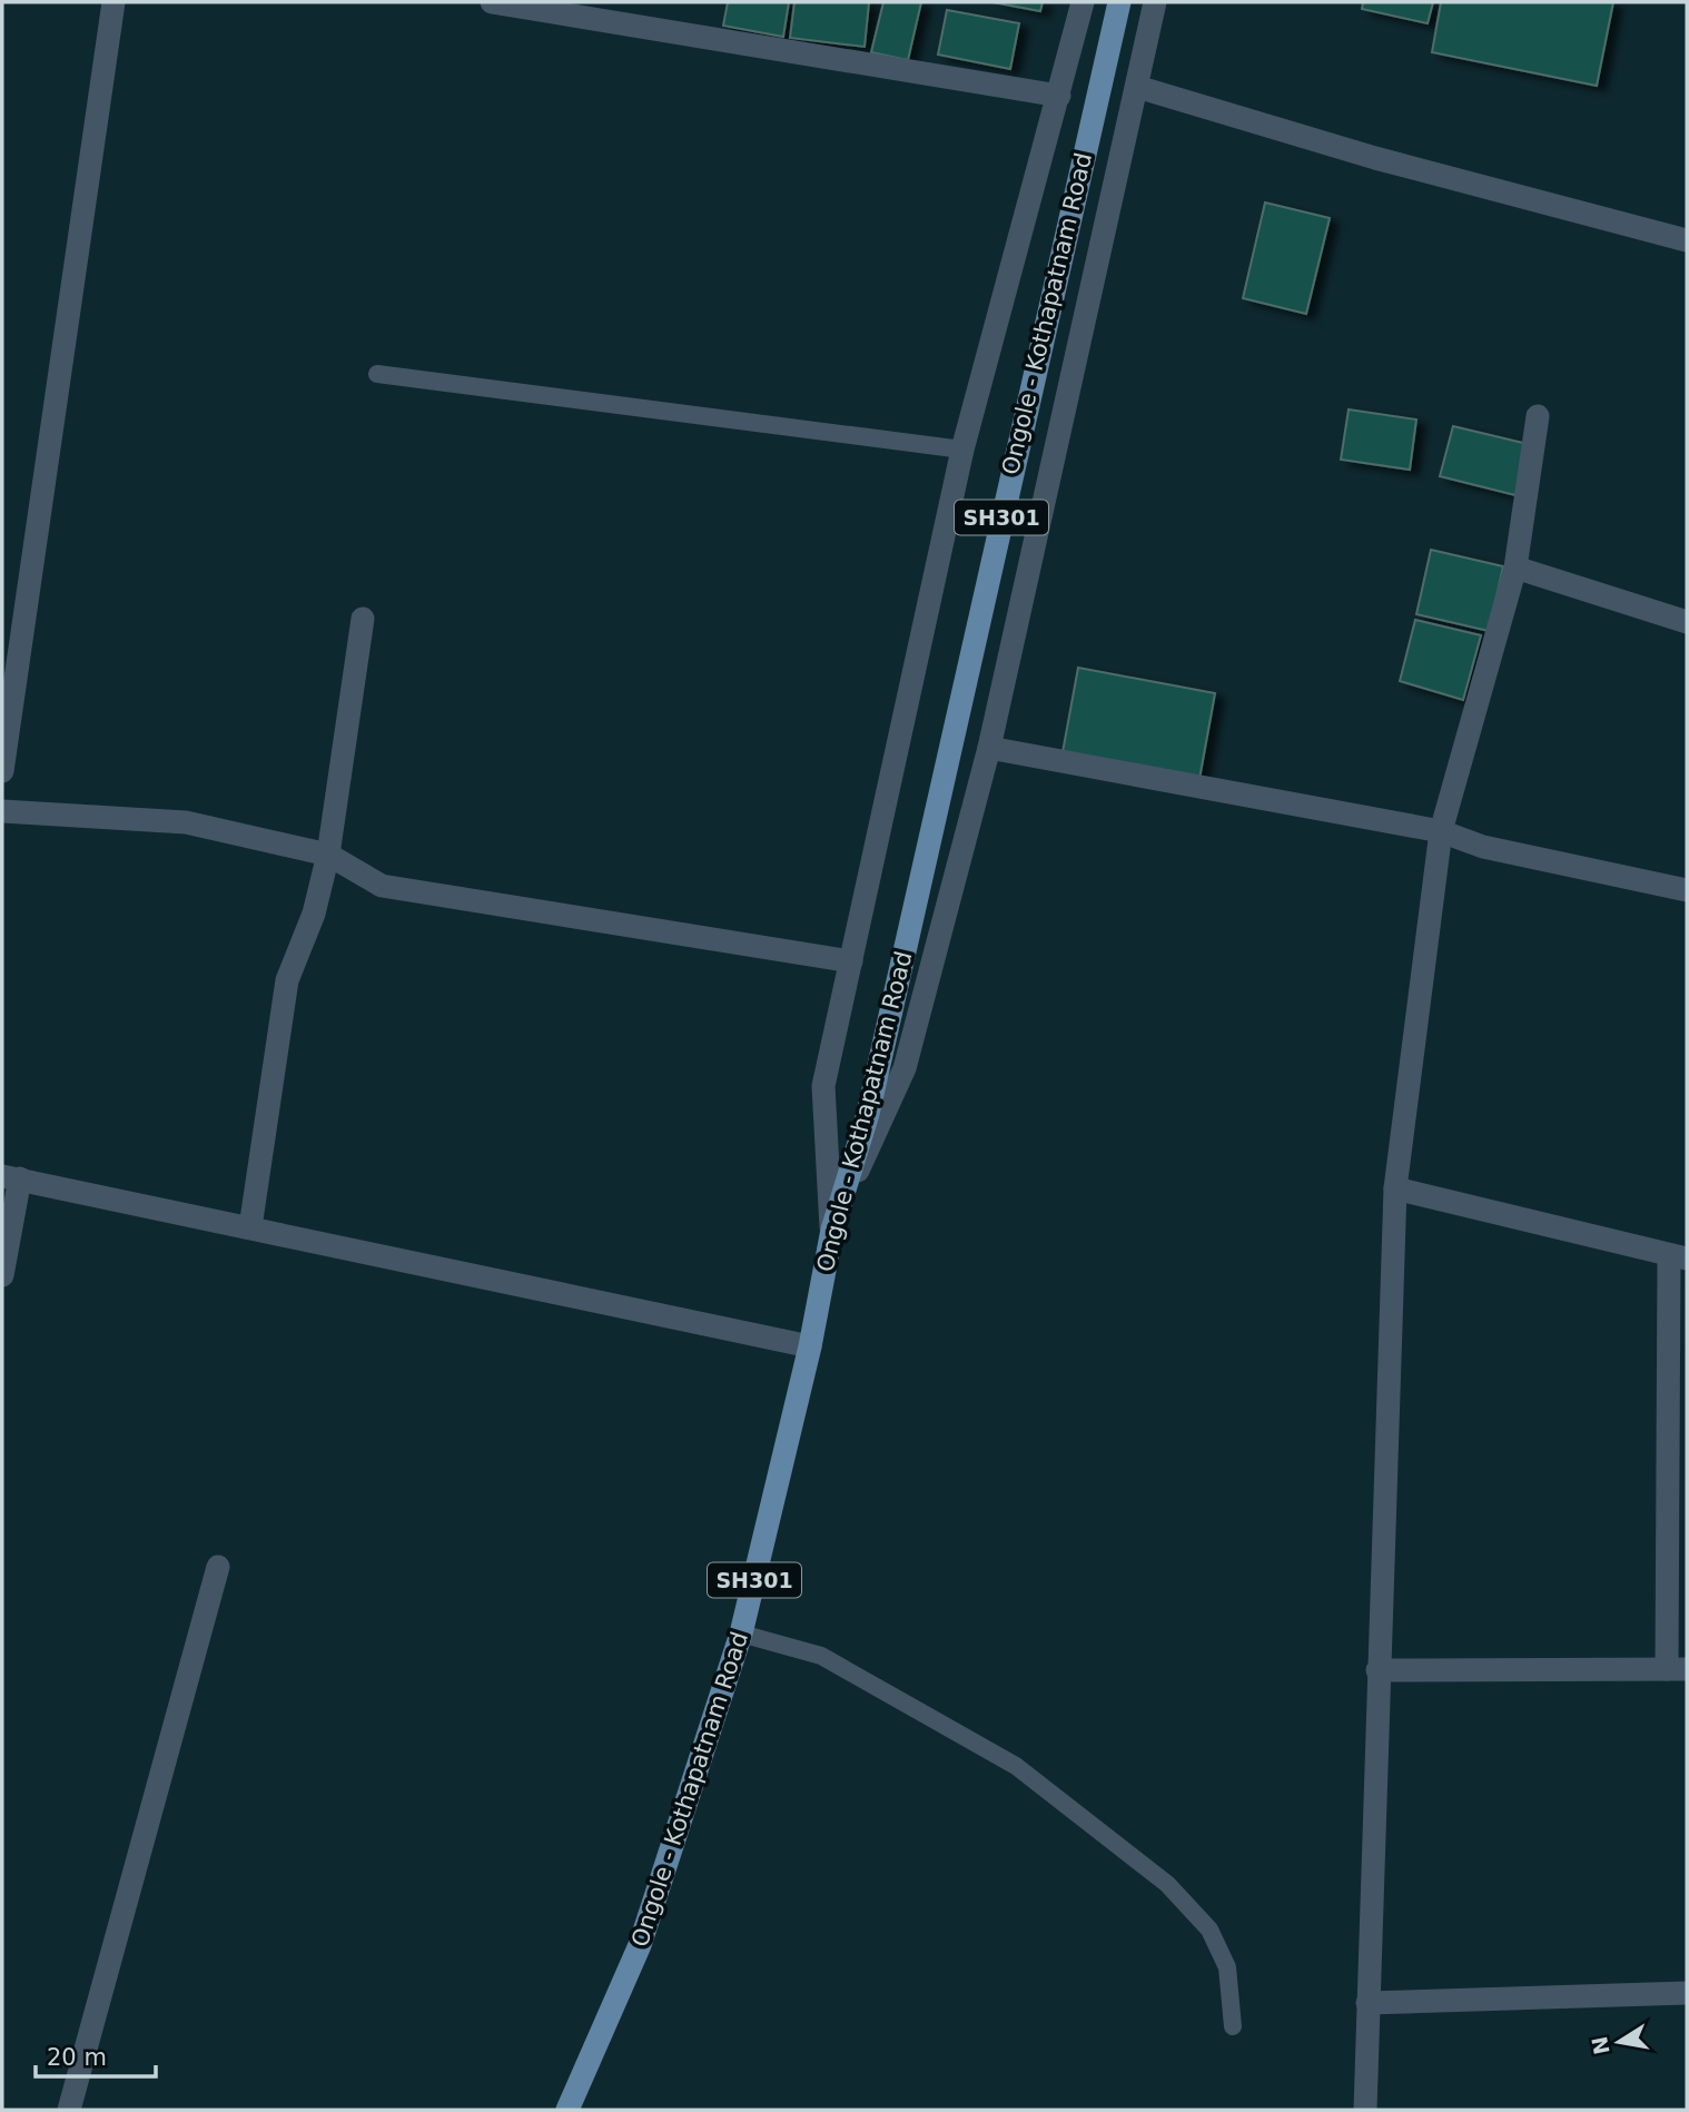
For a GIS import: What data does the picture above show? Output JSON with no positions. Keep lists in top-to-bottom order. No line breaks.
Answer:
{"streets":{"main road":["Ongole - Kothapatnam Road","SH301"]},"scale_bar":"20 m","north":"left"}
